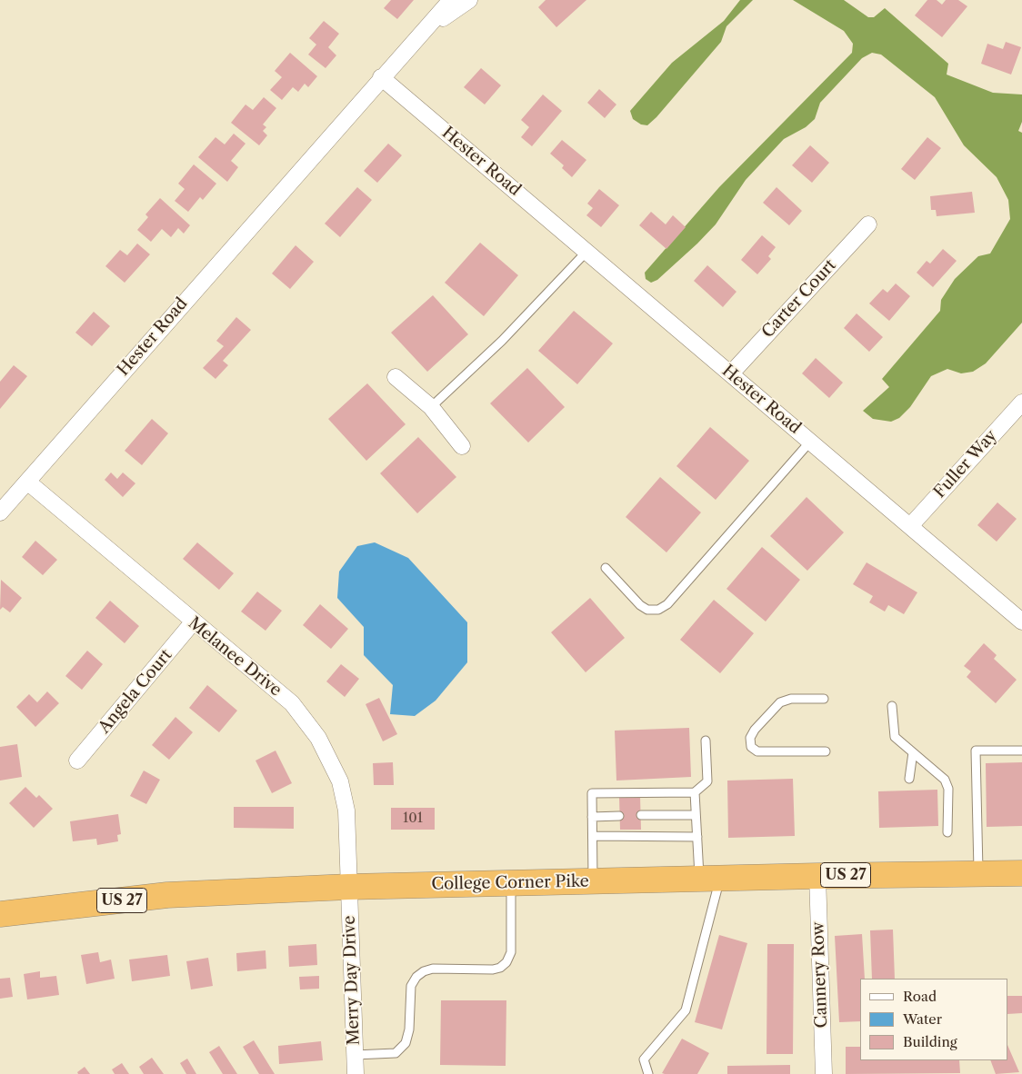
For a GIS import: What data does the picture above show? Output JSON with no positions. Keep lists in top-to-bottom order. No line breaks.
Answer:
{"streets":{"highway":["US 27","College Corner Pike"],"street":["Hester Road","Carter Court","Fuller Way","Melanee Drive","Angela Court","Cannery Row","Merry Day Drive"]},"crossings":[["Hester Road","Carter Court"],["Hester Road","Fuller Way"],["Hester Road","Melanee Drive"],["Melanee Drive","Angela Court"],["Melanee Drive","College Corner Pike"],["Melanee Drive","Merry Day Drive"],["College Corner Pike","Cannery Row"],["College Corner Pike","Merry Day Drive"]],"house_numbers":["101"],"legend":["Road","Water","Building"]}
